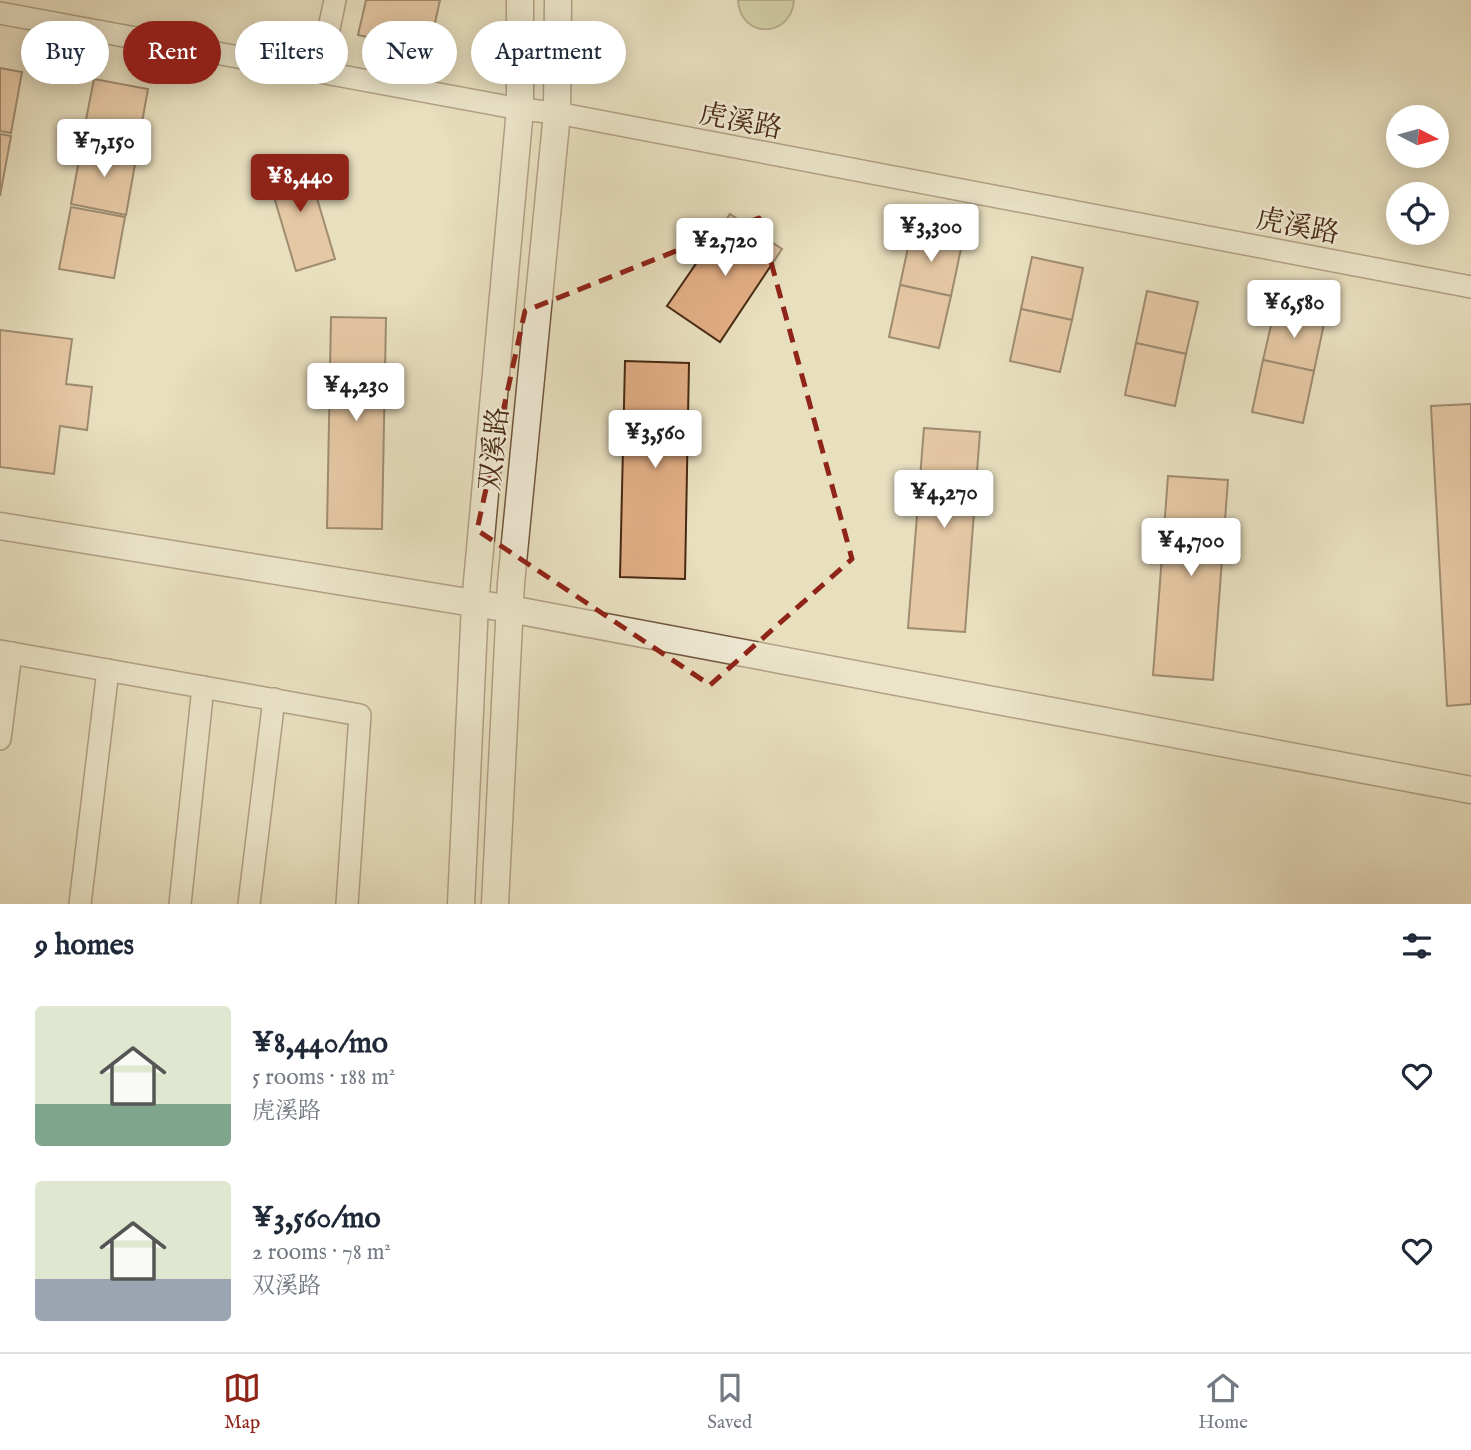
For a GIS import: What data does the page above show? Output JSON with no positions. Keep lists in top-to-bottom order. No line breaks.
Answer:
{"streets":{"street":["虎溪路","双溪路"]},"crossings":[["虎溪路","双溪路"]],"north":"right","page":{"chip":["Buy","Rent","Filters","New","Apartment"],"price":["¥7,150","¥8,440","¥3,300","¥2,720","¥6,580","¥4,230","¥3,560","¥4,270","¥4,700"],"heading":"9 homes","list":[{"name":"¥8,440/mo","note":"5 rooms · 188 m² · 虎溪路"},{"name":"¥3,560/mo","note":"2 rooms · 78 m² · 双溪路"}],"tabs":["Map","Saved","Home"]}}
